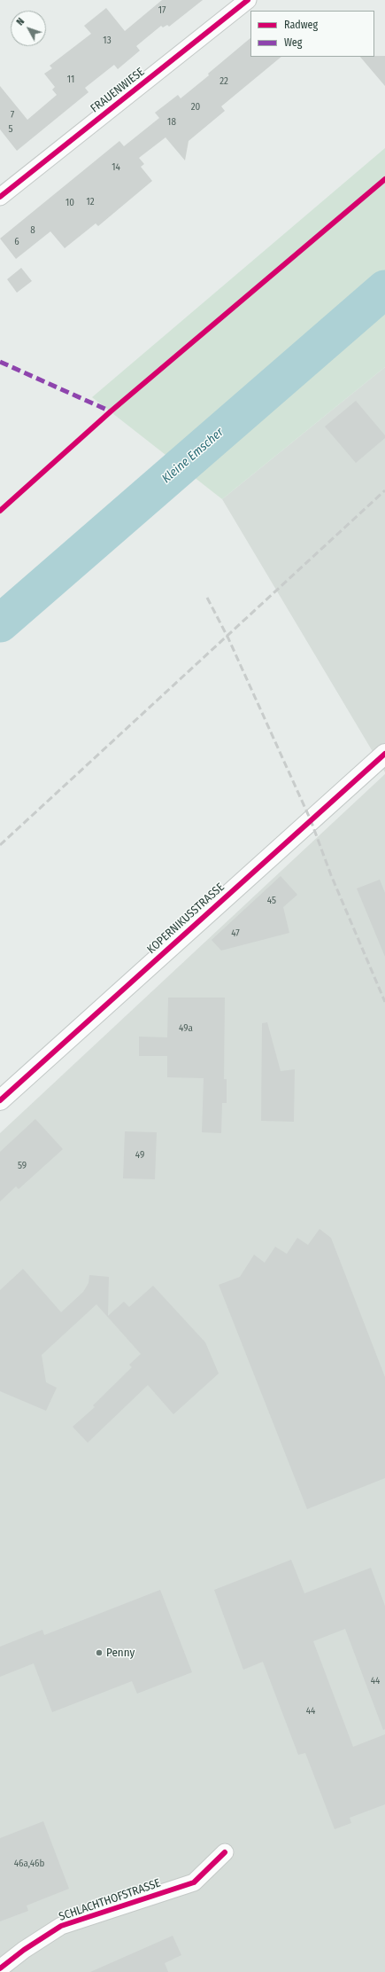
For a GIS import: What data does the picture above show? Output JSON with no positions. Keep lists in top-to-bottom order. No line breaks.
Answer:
{"streets":{"street":["FRAUENWIESE","KOPERNIKUSSTRASSE","SCHLACHTHOFSTRASSE"]},"water":["Kleine Emscher"],"places":["Penny"],"house_numbers":["17","13","11","22","20","7","18","5","14","12","10","8","6","45","47","49a","49","59","44","44","46a,46b"],"legend":["Radweg","Weg"],"north":"top left"}
